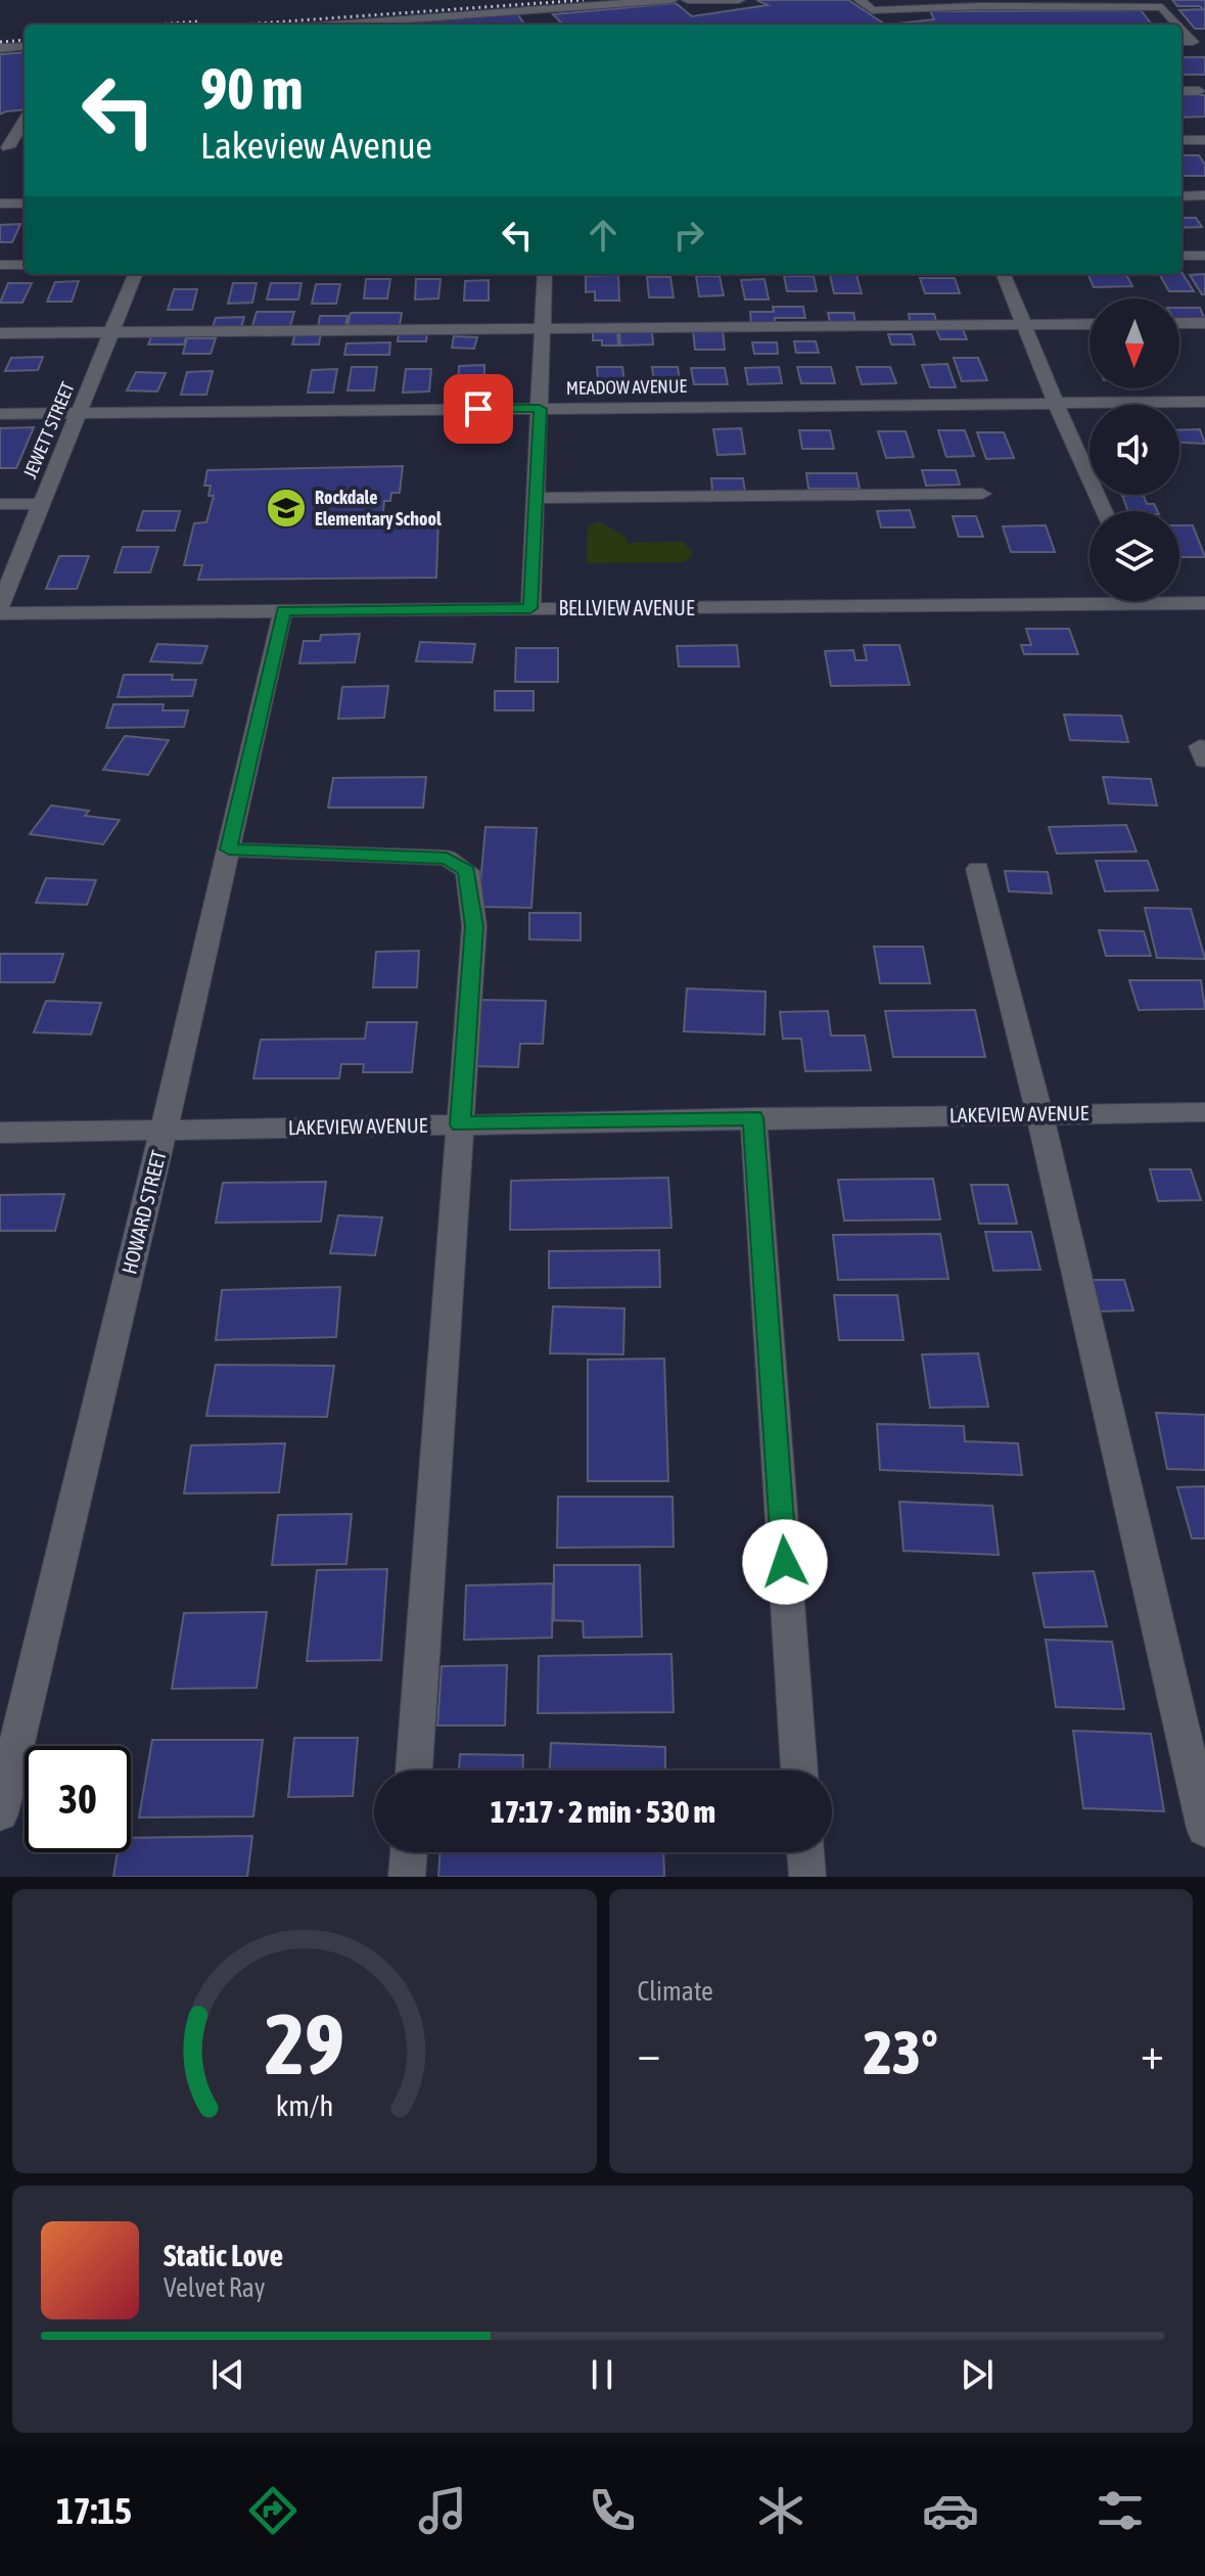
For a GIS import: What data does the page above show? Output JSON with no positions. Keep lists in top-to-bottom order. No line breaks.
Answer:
{"streets":{"street":["MEADOW AVENUE","JEWETT STREET","BELLVIEW AVENUE","LAKEVIEW AVENUE","HOWARD STREET"]},"crossings":[["MEADOW AVENUE","JEWETT STREET"],["BELLVIEW AVENUE","HOWARD STREET"],["LAKEVIEW AVENUE","HOWARD STREET"]],"places":{"school or university":["Rockdale Elementary School"]},"north":"bottom","page":{"turn":["90 m","Lakeview Avenue"],"limit":"30","trip":"17:17 · 2 min · 530 m","tile":"Climate","heat":["−","23°","+"],"song":["Static Love","Velvet Ray"],"tabs":"17:15","gauge":["29","km/h"]}}
